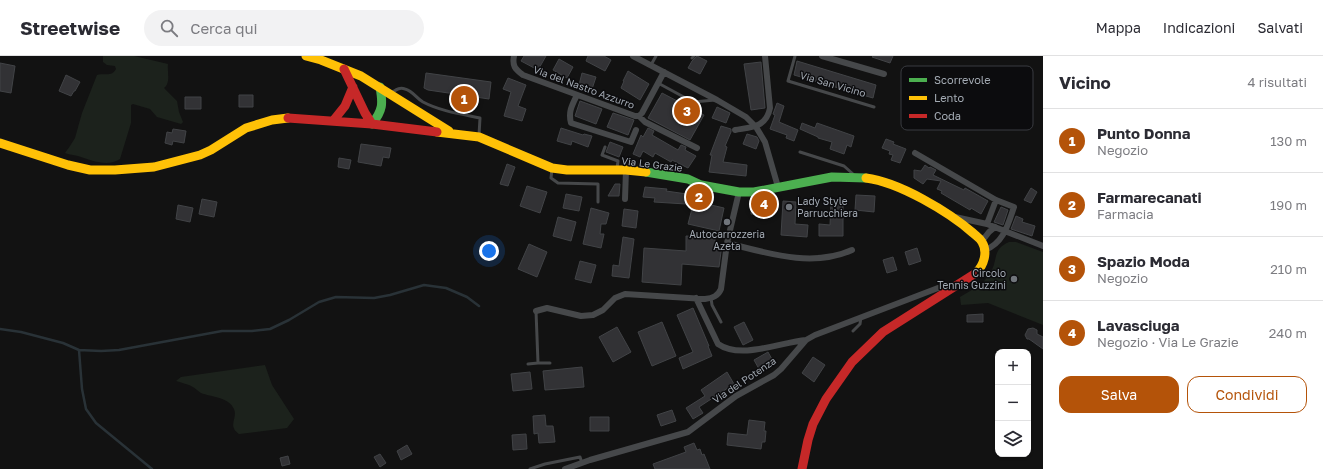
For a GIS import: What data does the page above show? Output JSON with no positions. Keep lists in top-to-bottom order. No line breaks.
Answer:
{"streets":{"main road":["Via Le Grazie"],"street":["Via del Nastro Azzurro","Via del Potenza"],"lane":["Via San Vicino"]},"places":["Lady Style Parrucchiera","Autocarrozzeria Azeta","Circolo Tennis Guzzini"],"legend":["Scorrevole","Lento","Coda"],"page":{"header":"Streetwise","search":"Cerca qui","nav":["Mappa","Indicazioni","Salvati"],"heading":["Vicino","4 risultati"],"pins":["1","3","2","4"],"list":[{"mark":"1","name":"Punto Donna","note":"Negozio","value":"130 m"},{"mark":"2","name":"Farmarecanati","note":"Farmacia","value":"190 m"},{"mark":"3","name":"Spazio Moda","note":"Negozio","value":"210 m"},{"mark":"4","name":"Lavasciuga","note":"Negozio · Via Le Grazie","value":"240 m"}],"map_buttons":["+","−"],"buttons":["Salva","Condividi"]}}
